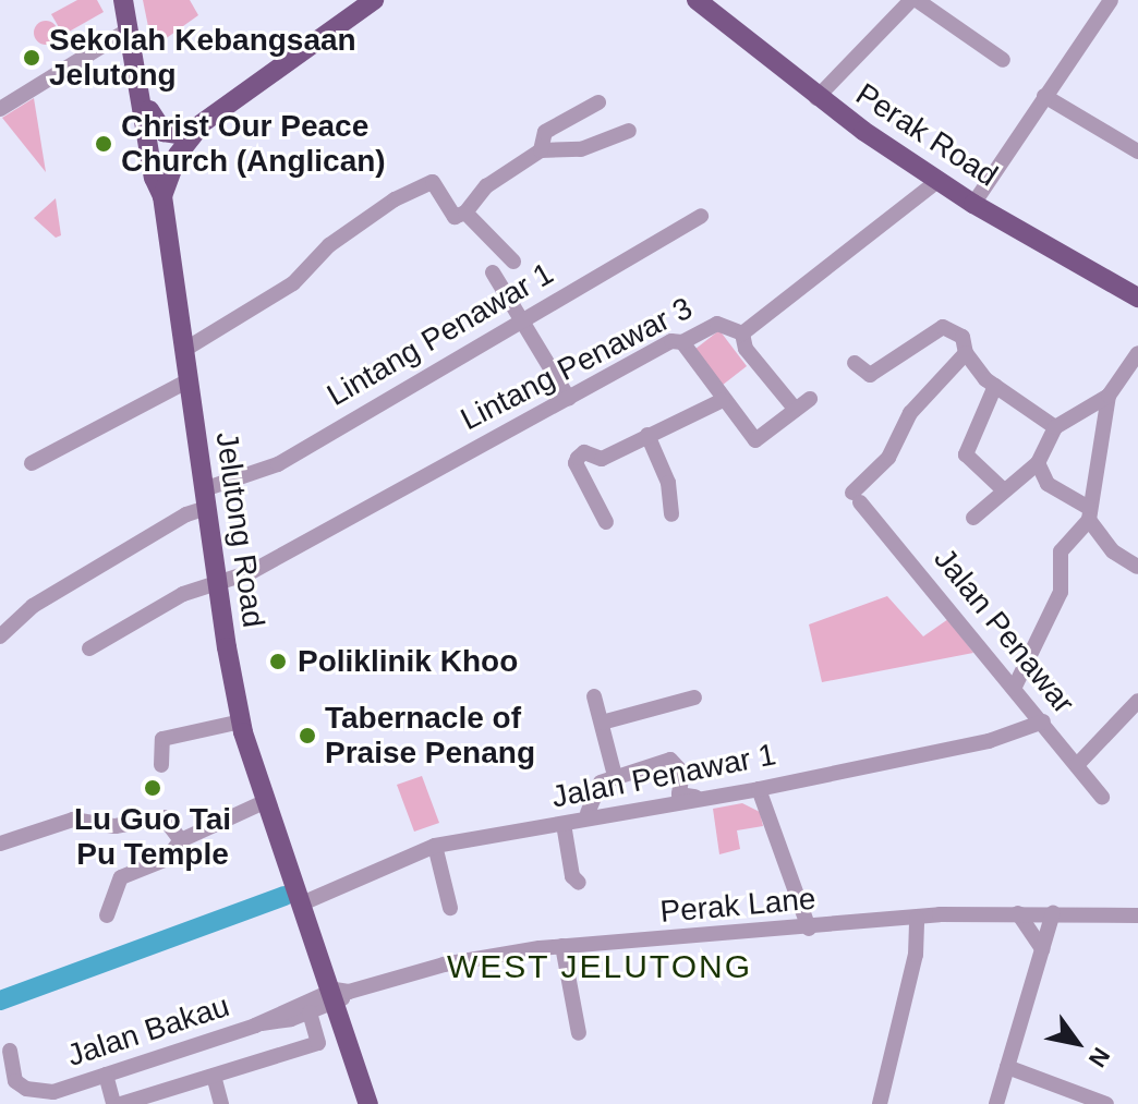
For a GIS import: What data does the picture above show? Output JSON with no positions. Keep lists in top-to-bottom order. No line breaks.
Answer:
{"streets":{"main road":["Perak Road","Jelutong Road"],"street":["Lintang Penawar 1","Lintang Penawar 3","Jalan Penawar","Jalan Penawar 1","Perak Lane","Jalan Bakau"]},"crossings":[["Perak Road","Lintang Penawar 3"],["Lintang Penawar 1","Jelutong Road"],["Lintang Penawar 3","Jelutong Road"],["Jelutong Road","Jalan Penawar 1"],["Jelutong Road","Perak Lane"],["Jelutong Road","Jalan Bakau"],["Jalan Penawar","Jalan Penawar 1"],["Perak Lane","Jalan Bakau"]],"districts":["WEST JELUTONG"],"places":["Sekolah Kebangsaan Jelutong","Christ Our Peace Church (Anglican)","Poliklinik Khoo","Tabernacle of Praise Penang","Lu Guo Tai Pu Temple"],"north":"bottom right"}
